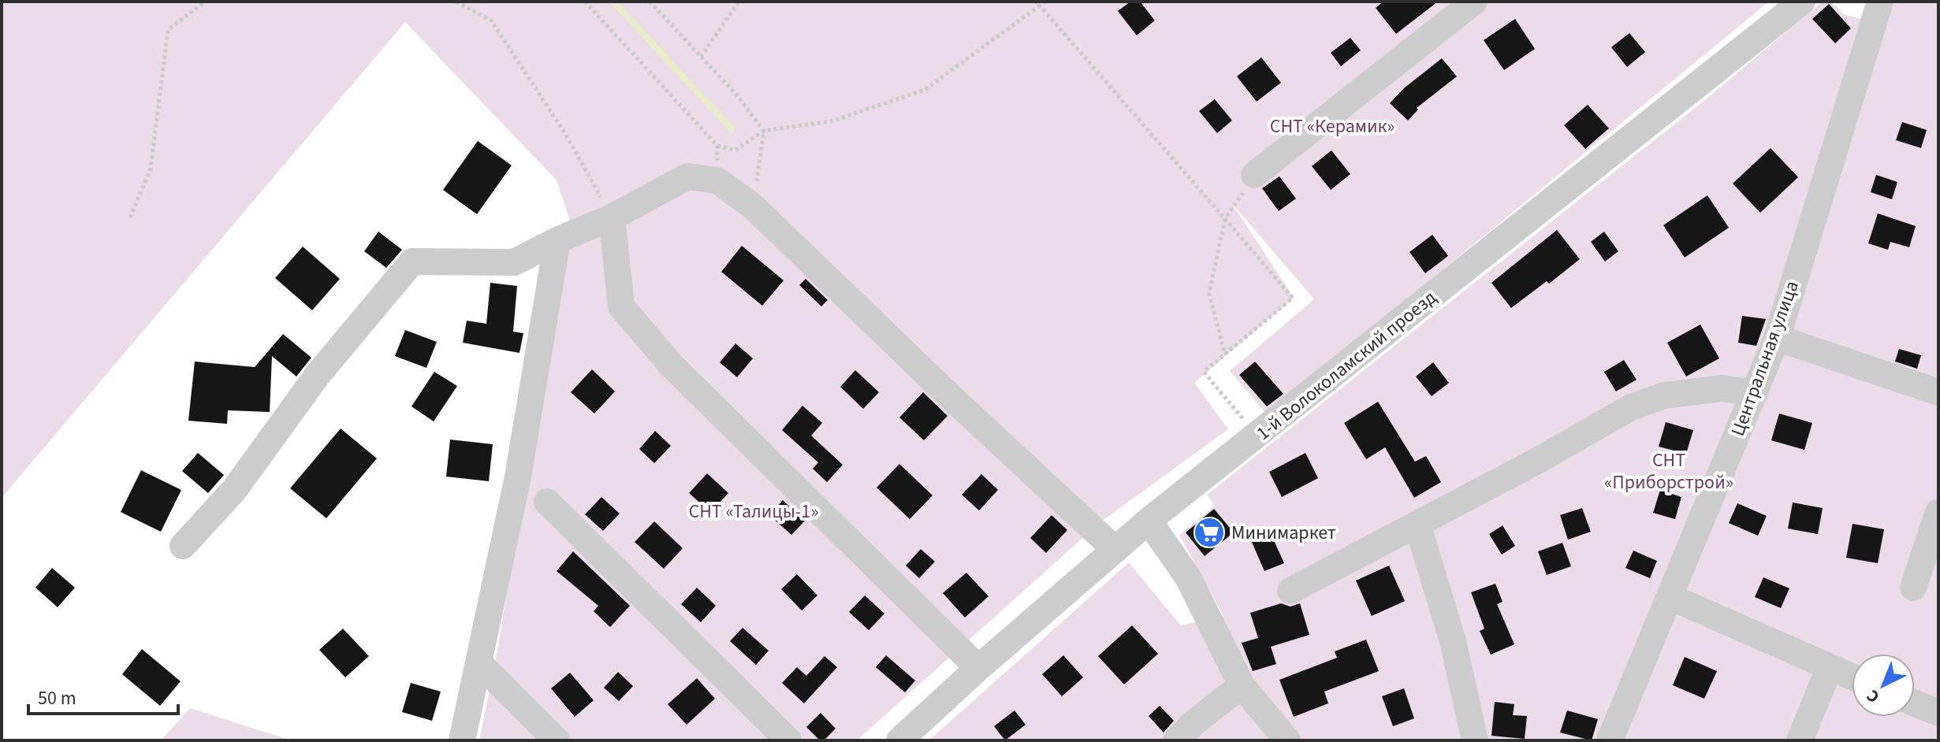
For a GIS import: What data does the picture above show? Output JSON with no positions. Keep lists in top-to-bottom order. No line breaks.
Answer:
{"streets":{"street":["Центральная улица","1-й Волоколамский проезд"]},"parks":["СНТ «Керамик»","СНТ «Приборстрой»","СНТ «Талицы-1»"],"places":{"supermarket":["Минимаркет"]},"scale_bar":"50 m","north":"bottom left"}
